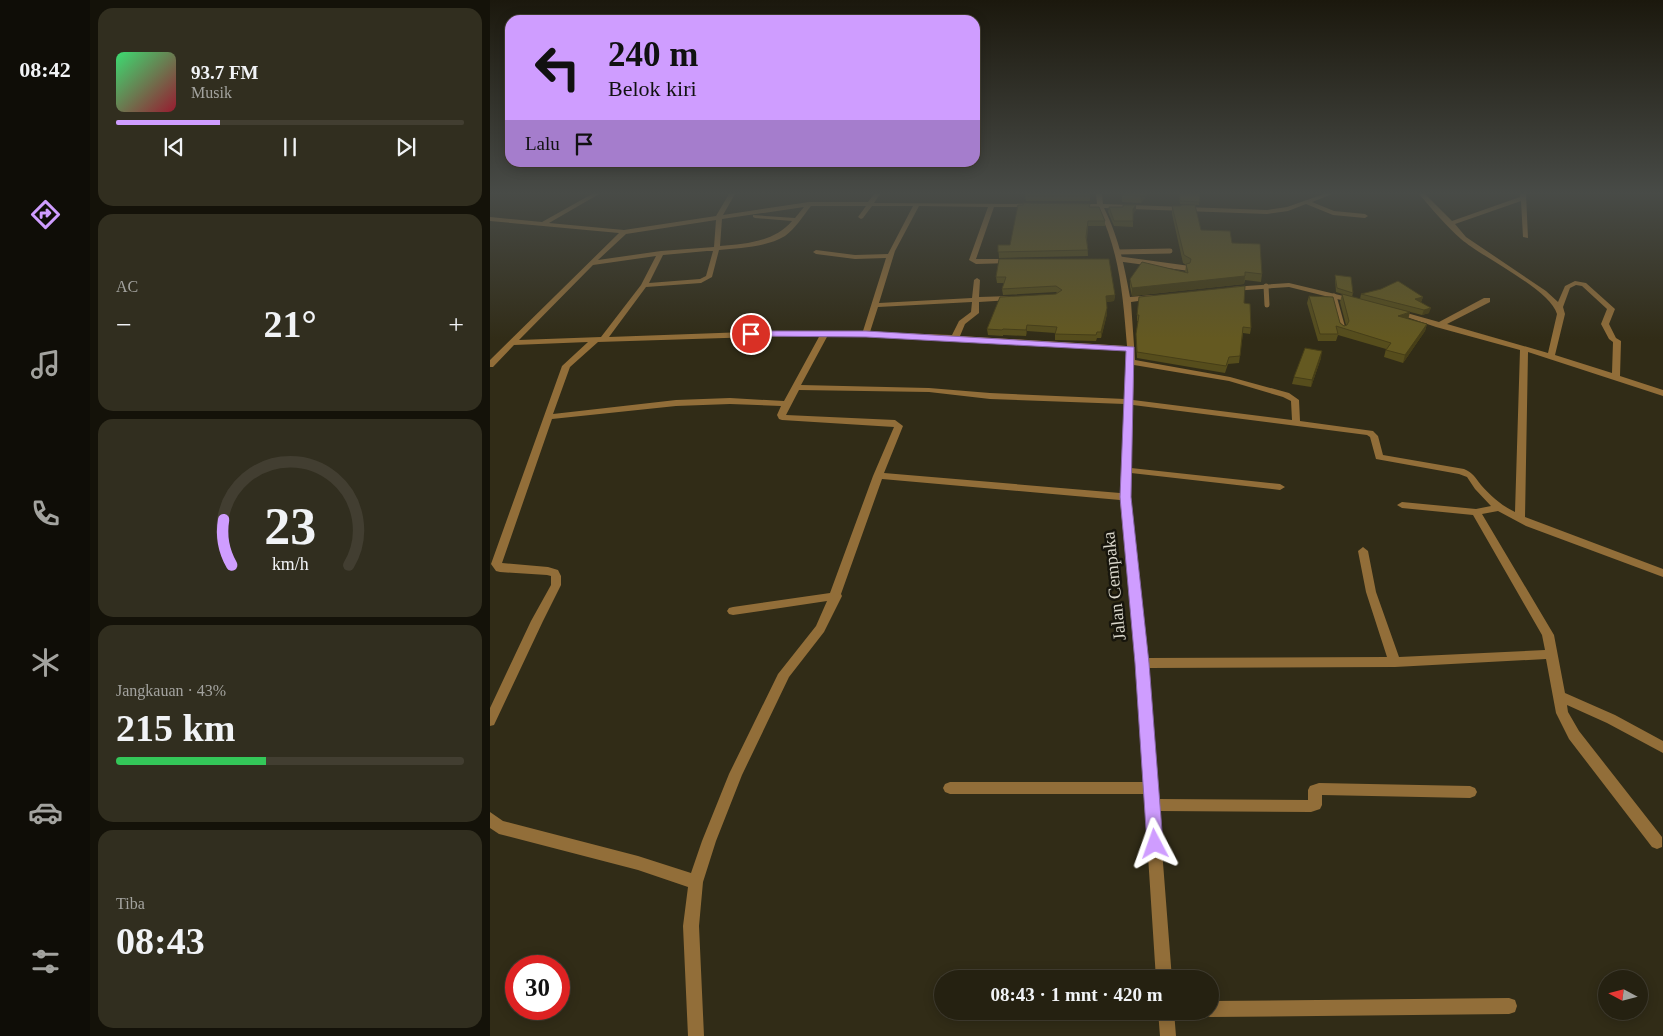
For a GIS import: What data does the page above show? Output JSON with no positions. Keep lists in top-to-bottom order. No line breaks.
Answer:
{"streets":{"street":["Jalan Cempaka"]},"north":"left","page":{"tabs":"08:42","turn":["240 m","Belok kiri"],"song":["93.7 FM","Musik"],"then":"Lalu","tile":["AC",["Jangkauan · 43%","215 km"],["Tiba","08:43"]],"heat":["−","21°","+"],"limit":"30","trip":"08:43 · 1 mnt · 420 m","gauge":["23","km/h"]}}
